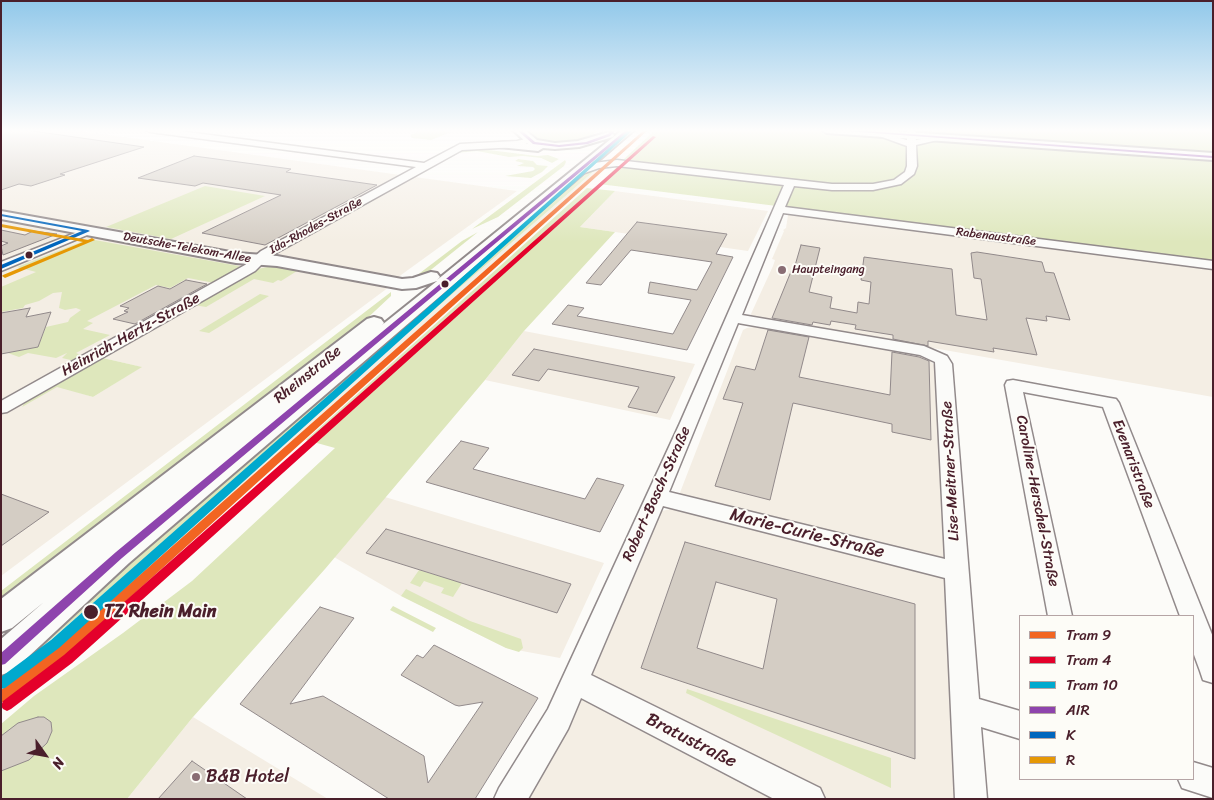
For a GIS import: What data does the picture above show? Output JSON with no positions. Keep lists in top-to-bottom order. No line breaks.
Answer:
{"streets":{"main road":["Deutsche-Telekom-Allee","Rheinstraße"],"street":["Ida-Rhodes-Straße","Rabenaustraße","Heinrich-Hertz-Straße","Evenaristraße","Lise-Meitner-Straße","Robert-Bosch-Straße","Caroline-Herschel-Straße","Marie-Curie-Straße","Bratustraße"]},"crossings":[["Ida-Rhodes-Straße","Deutsche-Telekom-Allee"],["Ida-Rhodes-Straße","Heinrich-Hertz-Straße"],["Rabenaustraße","Robert-Bosch-Straße"],["Deutsche-Telekom-Allee","Heinrich-Hertz-Straße"],["Deutsche-Telekom-Allee","Rheinstraße"],["Evenaristraße","Caroline-Herschel-Straße"],["Lise-Meitner-Straße","Robert-Bosch-Straße"],["Lise-Meitner-Straße","Marie-Curie-Straße"],["Robert-Bosch-Straße","Marie-Curie-Straße"],["Robert-Bosch-Straße","Bratustraße"]],"places":["Haupteingang","TZ Rhein Main","B&B Hotel"],"lines":["tram line 9","tram line 4","tram line 10","transit line AIR","transit line K","transit line R"],"legend":["Tram 9","Tram 4","Tram 10","AIR","K","R"],"north":"bottom right"}
